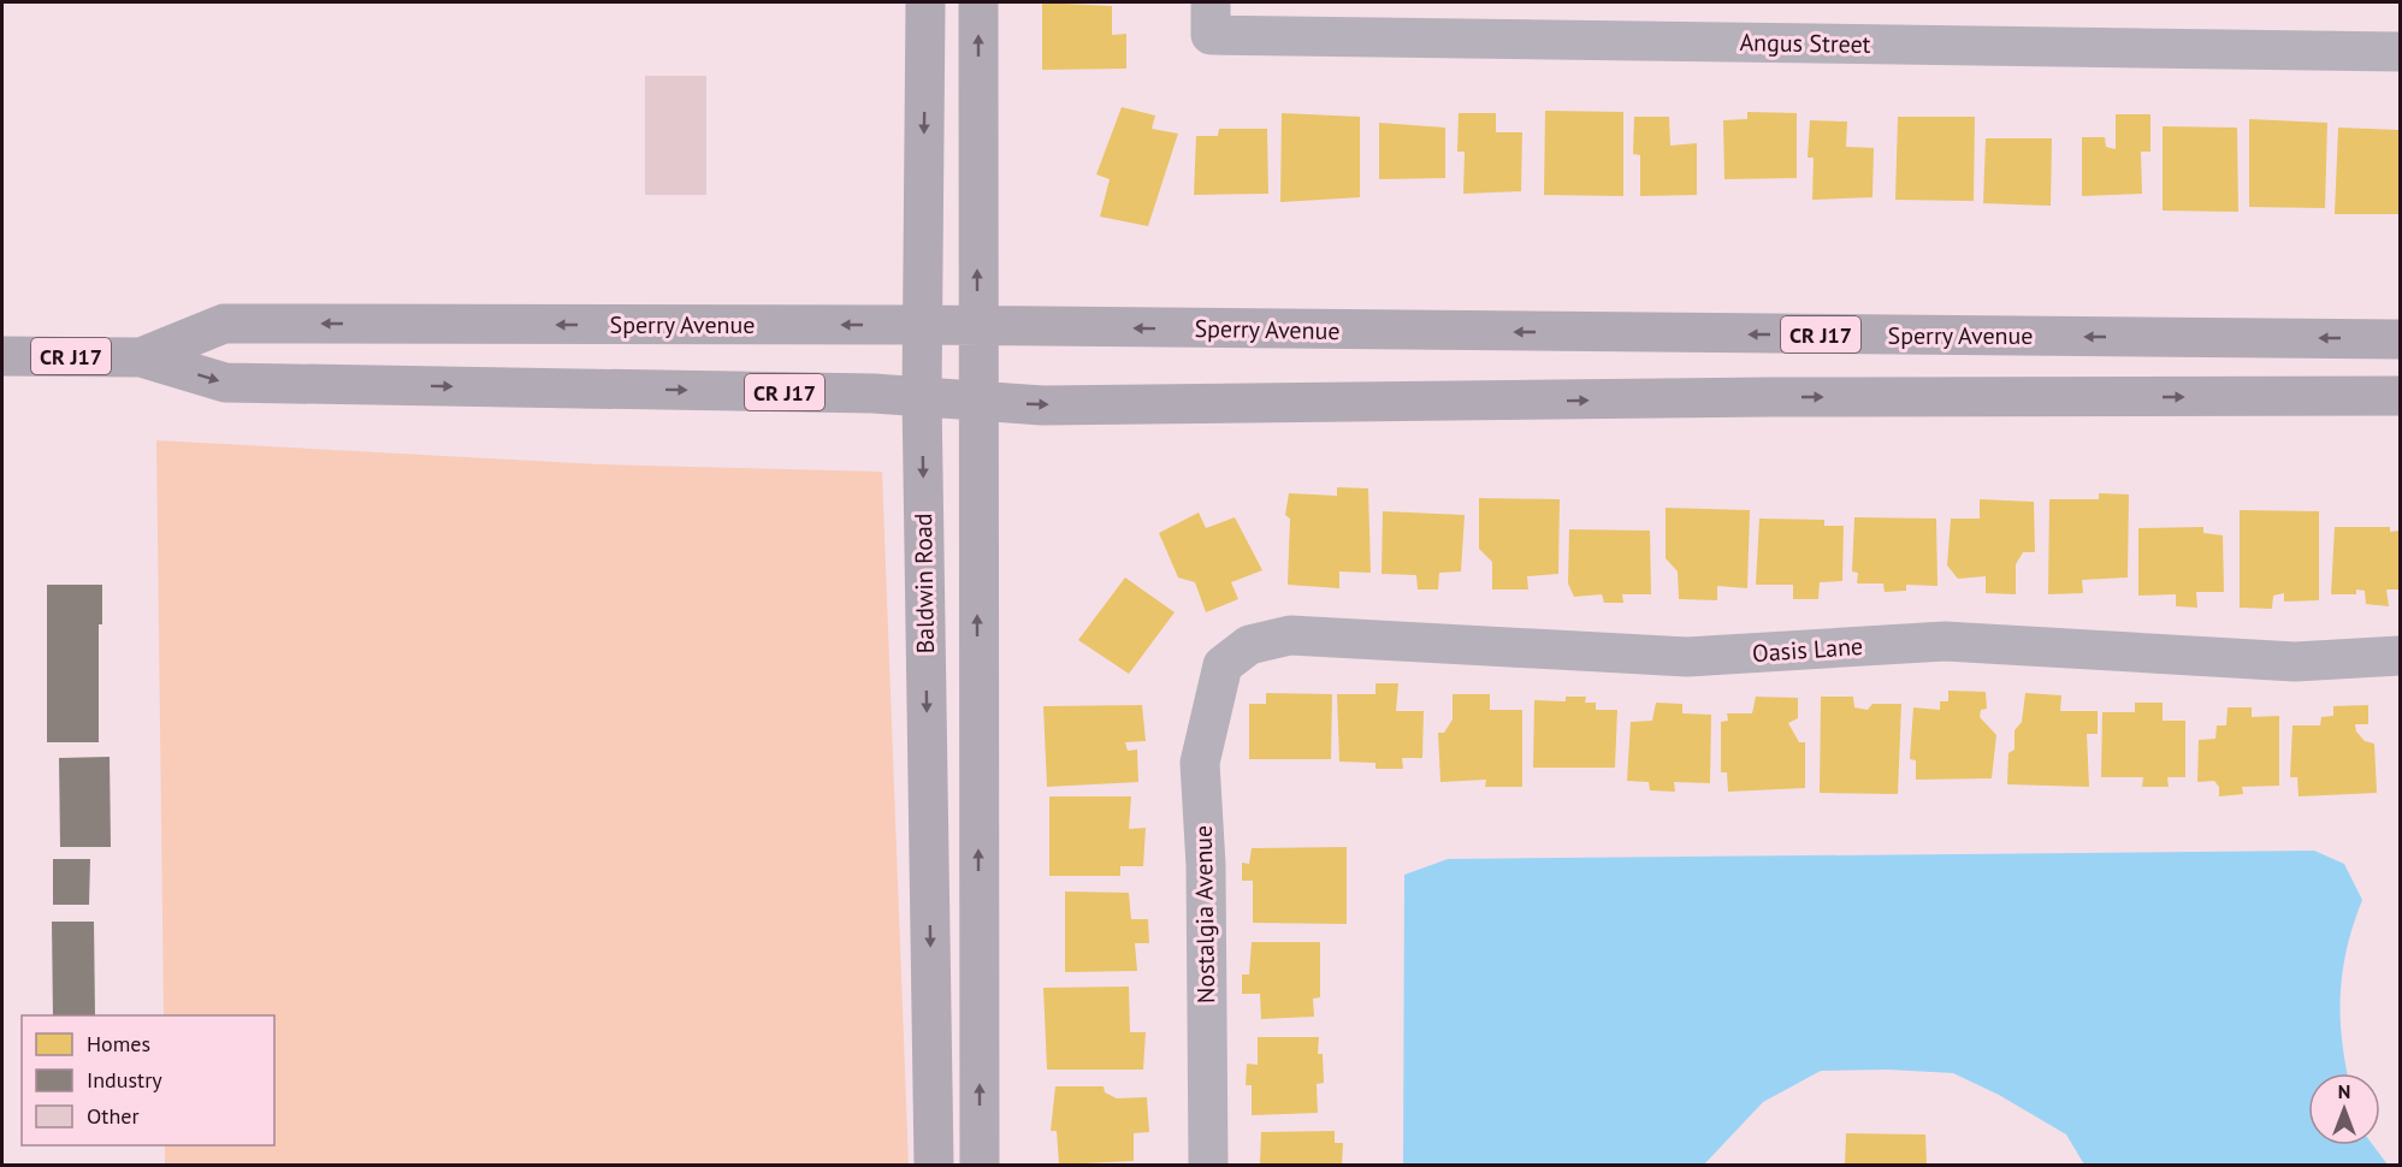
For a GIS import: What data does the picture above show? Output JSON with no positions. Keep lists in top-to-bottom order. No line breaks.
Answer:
{"streets":{"main road":["Sperry Avenue","CR J17","Baldwin Road"],"street":["Angus Street","Oasis Lane","Nostalgia Avenue"]},"crossings":[["Sperry Avenue","Baldwin Road"],["Oasis Lane","Nostalgia Avenue"]],"legend":["Homes","Industry","Other"],"north":"top"}
